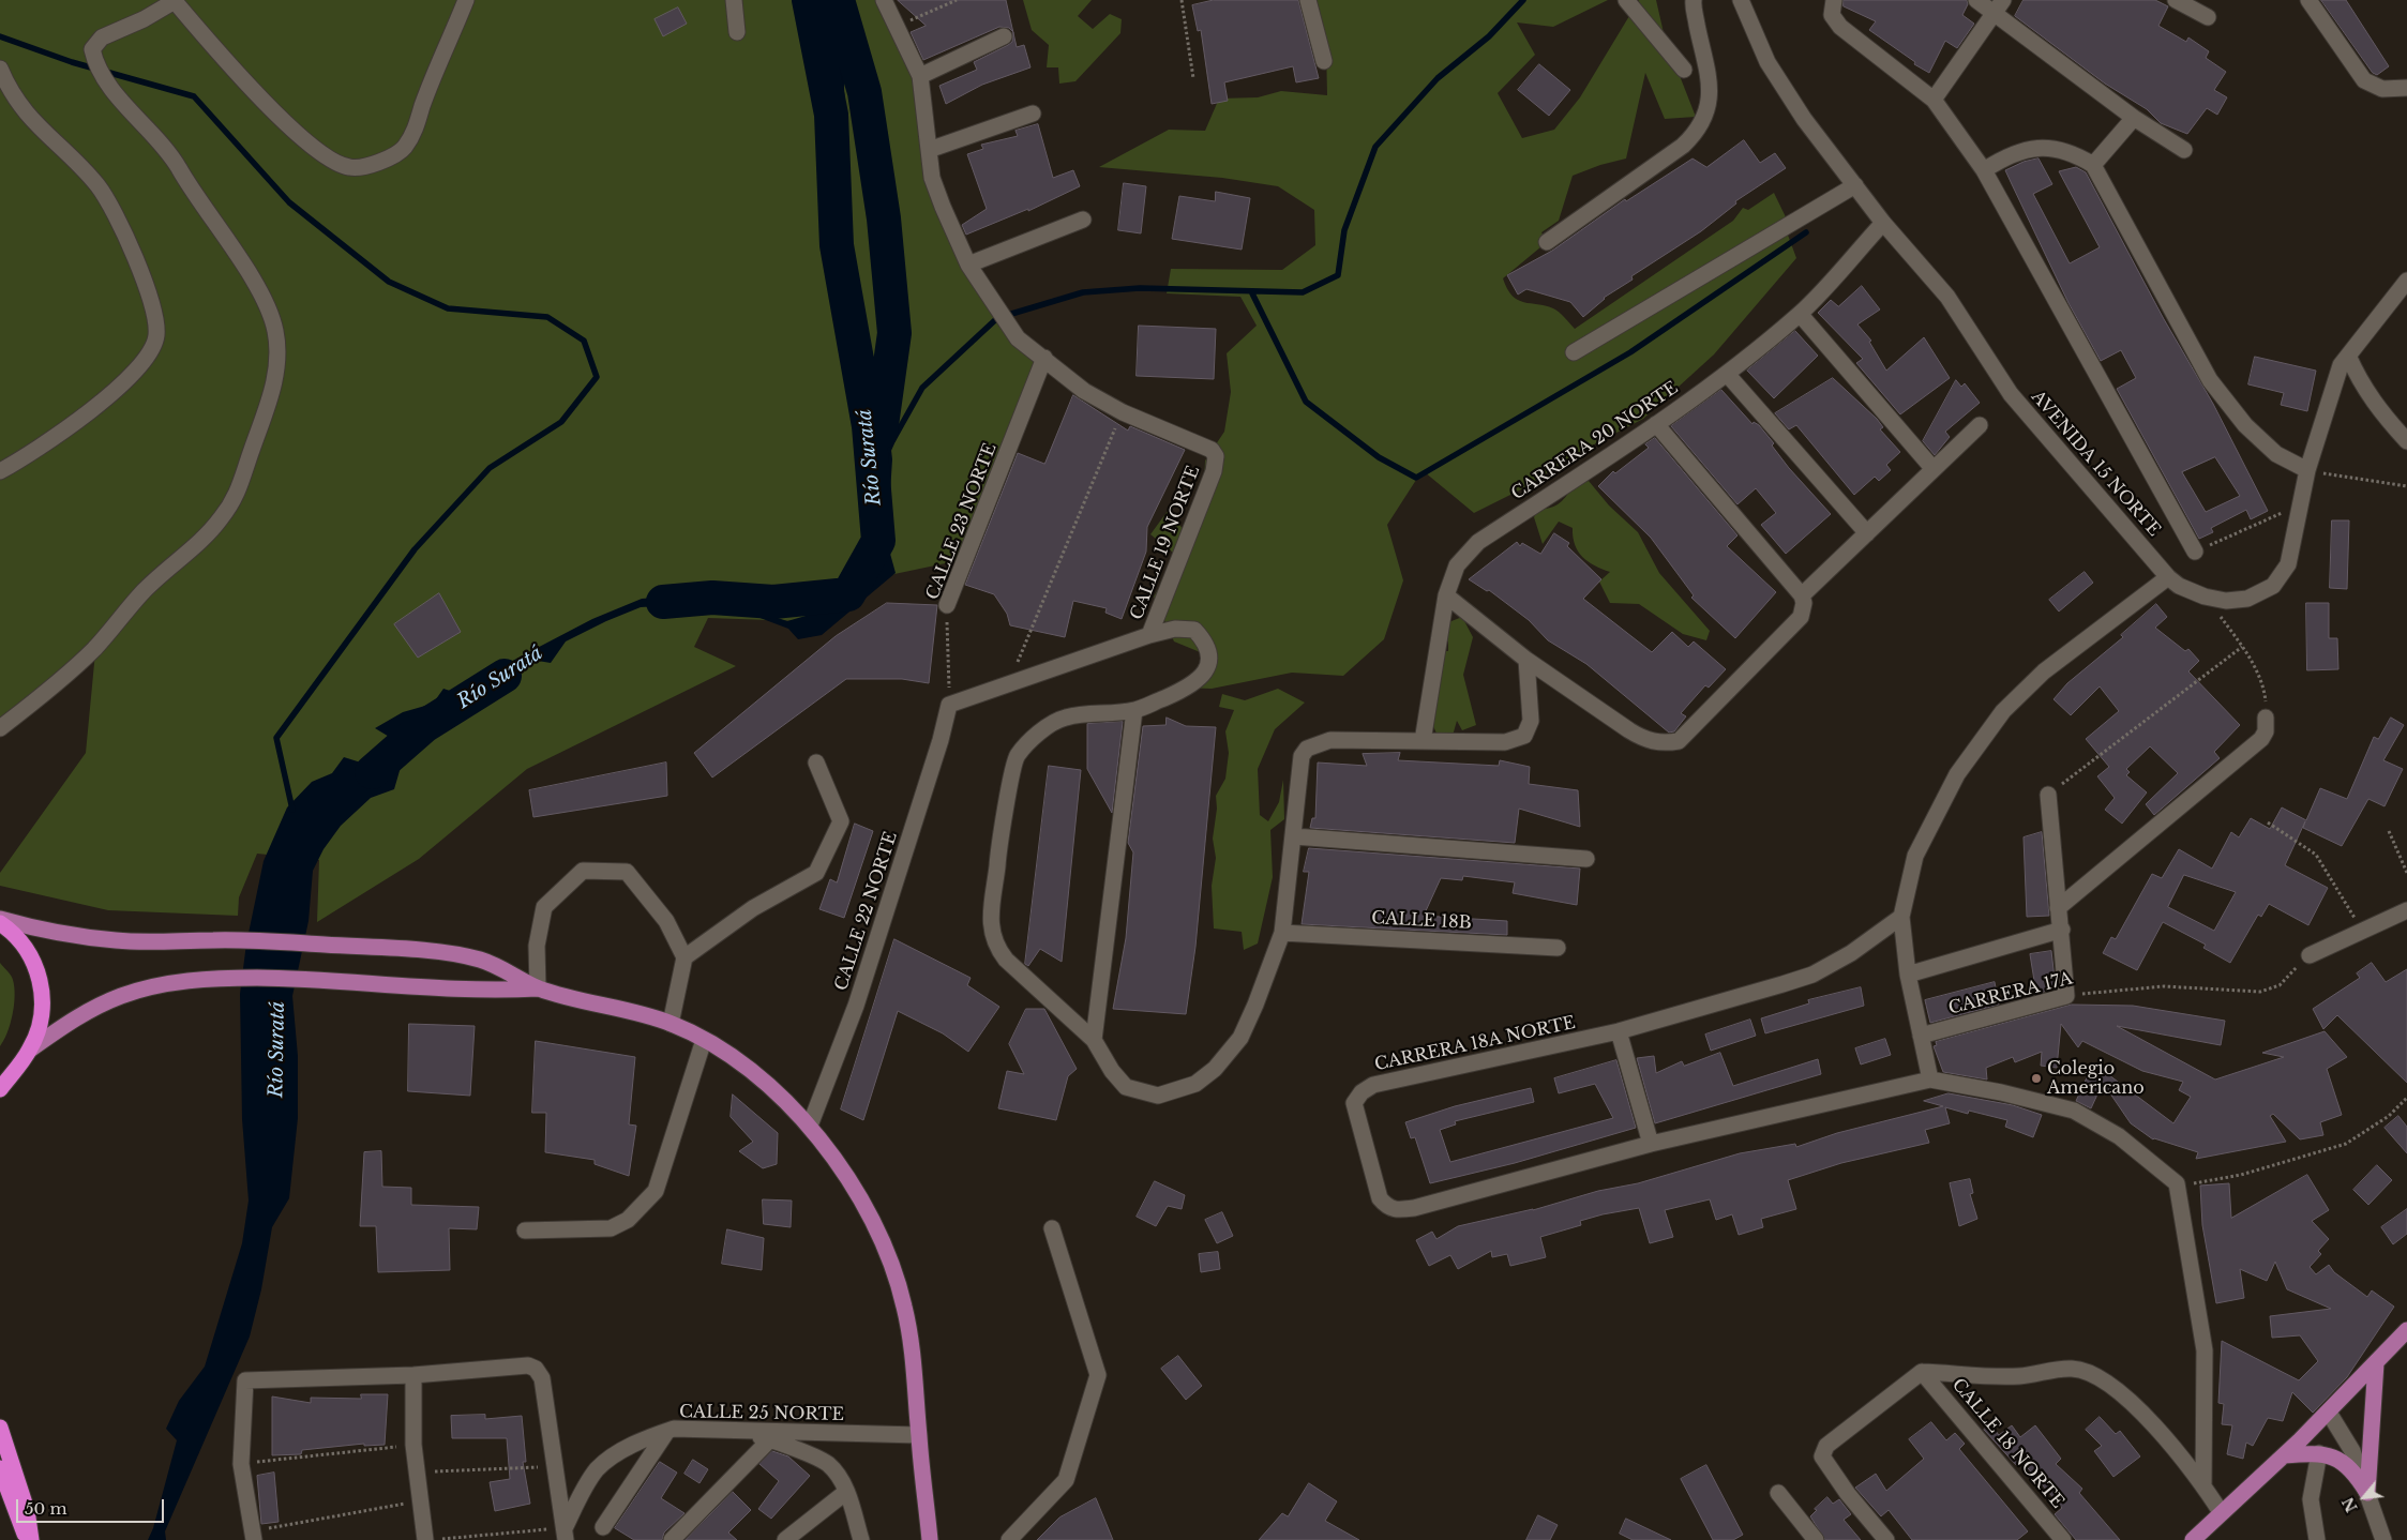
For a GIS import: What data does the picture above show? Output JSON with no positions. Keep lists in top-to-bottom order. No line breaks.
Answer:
{"streets":{"street":["CARRERA 20 NORTE","AVENIDA 15 NORTE","CALLE 23 NORTE","CALLE 19 NORTE","CALLE 22 NORTE","CALLE 18B","CARRERA 17A","CARRERA 18A NORTE","CALLE 25 NORTE","CALLE 18 NORTE"]},"crossings":[["CARRERA 20 NORTE","AVENIDA 15 NORTE"],["CALLE 23 NORTE","CALLE 19 NORTE"],["CALLE 23 NORTE","CALLE 22 NORTE"]],"water":["Río Suratá"],"places":["Colegio Americano"],"scale_bar":"50 m","north":"bottom left"}
